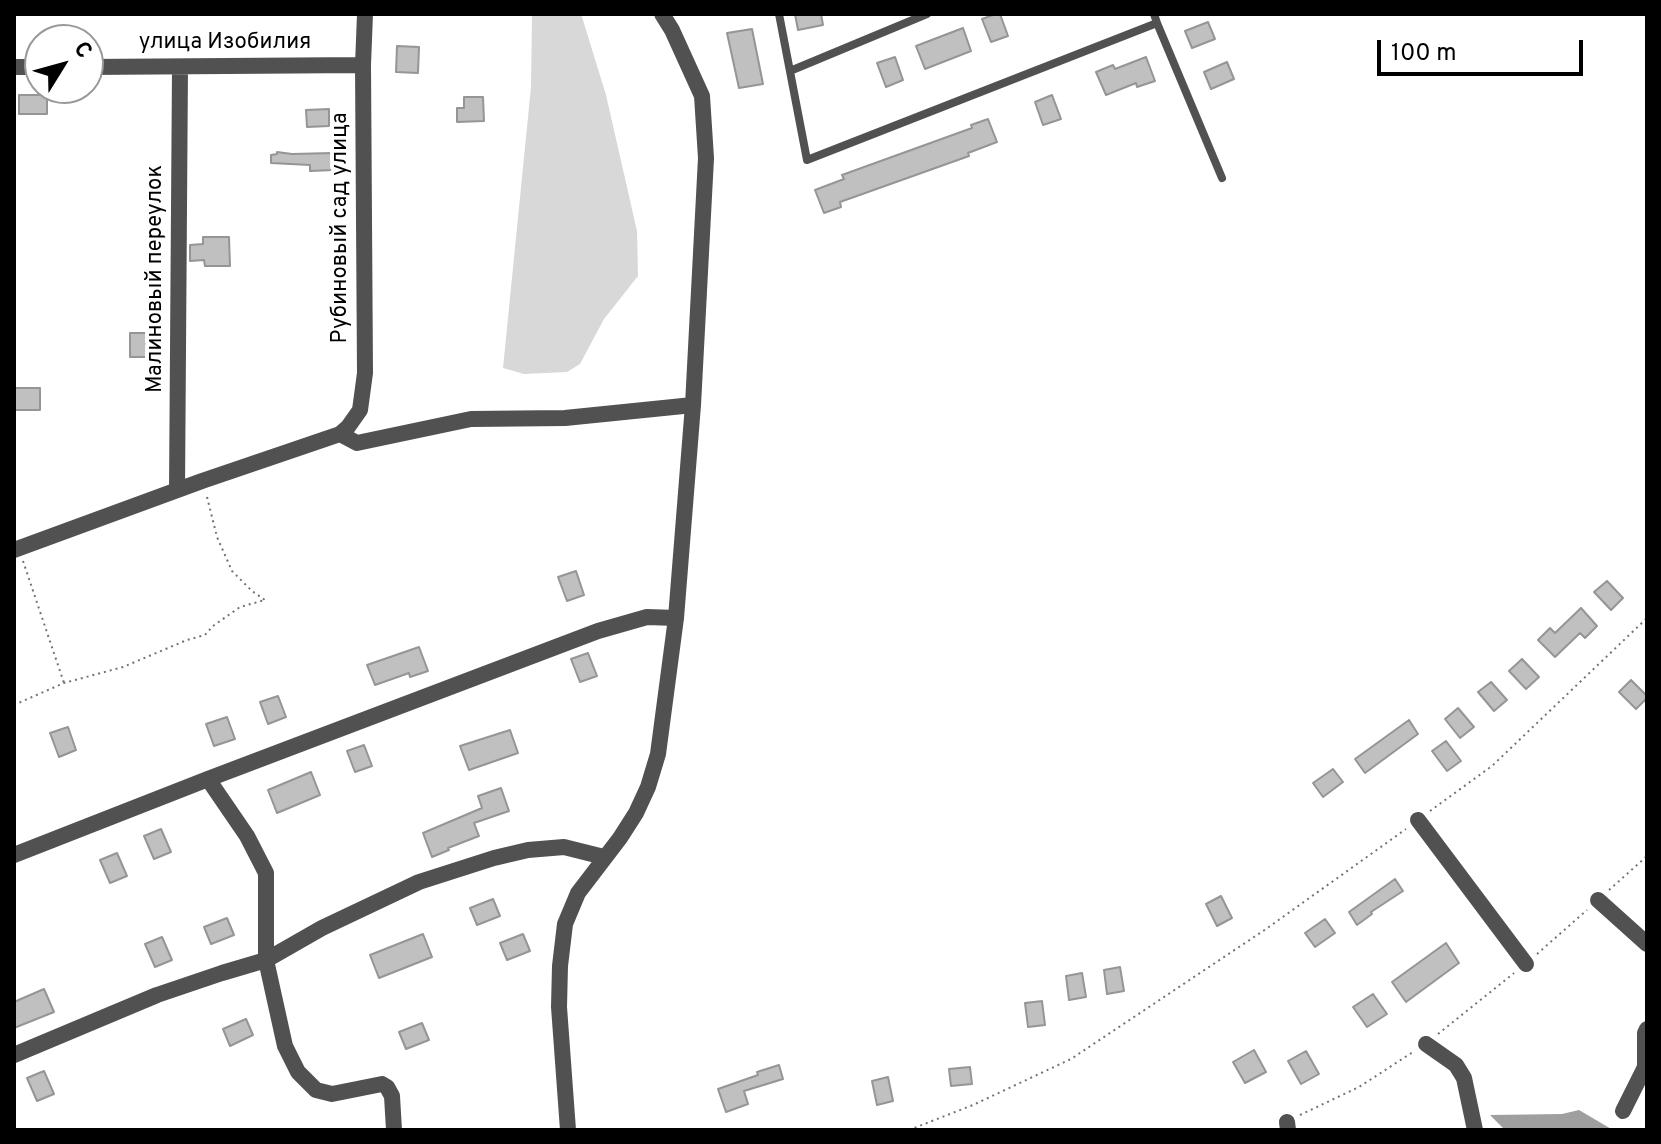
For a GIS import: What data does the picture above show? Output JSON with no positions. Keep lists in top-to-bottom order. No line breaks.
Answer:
{"streets":{"street":["улица Изобилия","Рубиновый сад улица","Малиновый переулок"]},"crossings":[["улица Изобилия","Рубиновый сад улица"],["улица Изобилия","Малиновый переулок"]],"scale_bar":"100 m","north":"top right"}
